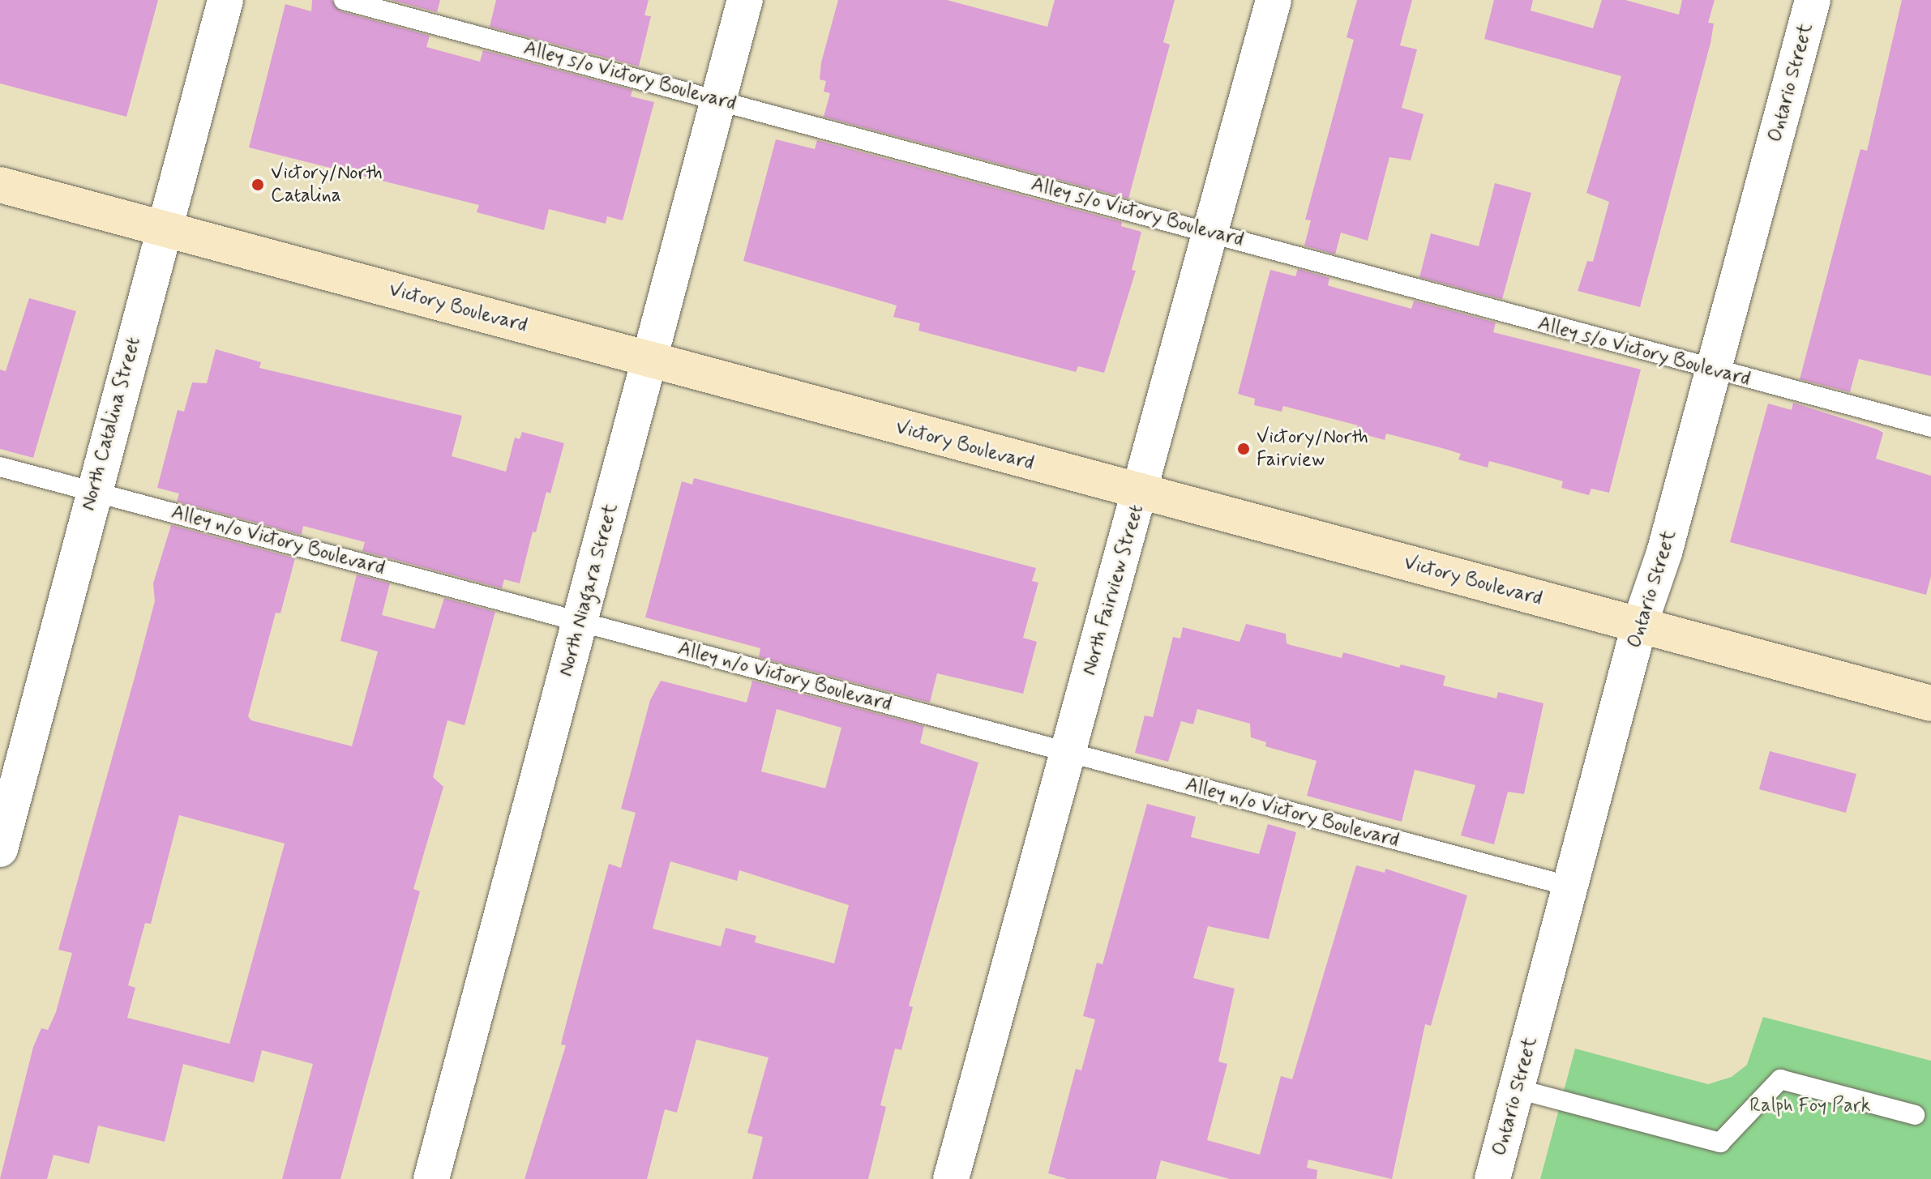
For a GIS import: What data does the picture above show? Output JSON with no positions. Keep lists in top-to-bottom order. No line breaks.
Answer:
{"streets":{"main road":["Victory Boulevard"],"street":["Ontario Street","North Catalina Street","North Niagara Street","North Fairview Street"],"lane":["Alley s/o Victory Boulevard","Alley n/o Victory Boulevard"]},"crossings":[["Alley s/o Victory Boulevard","Ontario Street"],["Alley s/o Victory Boulevard","North Niagara Street"],["Alley s/o Victory Boulevard","North Fairview Street"],["Ontario Street","Victory Boulevard"],["Ontario Street","Alley n/o Victory Boulevard"],["Victory Boulevard","North Catalina Street"],["Victory Boulevard","North Niagara Street"],["Victory Boulevard","North Fairview Street"],["North Catalina Street","Alley n/o Victory Boulevard"],["Alley n/o Victory Boulevard","North Niagara Street"],["Alley n/o Victory Boulevard","North Fairview Street"]],"parks":["Ralph Foy Park"],"places":["Victory/North Catalina","Victory/North Fairview"]}
